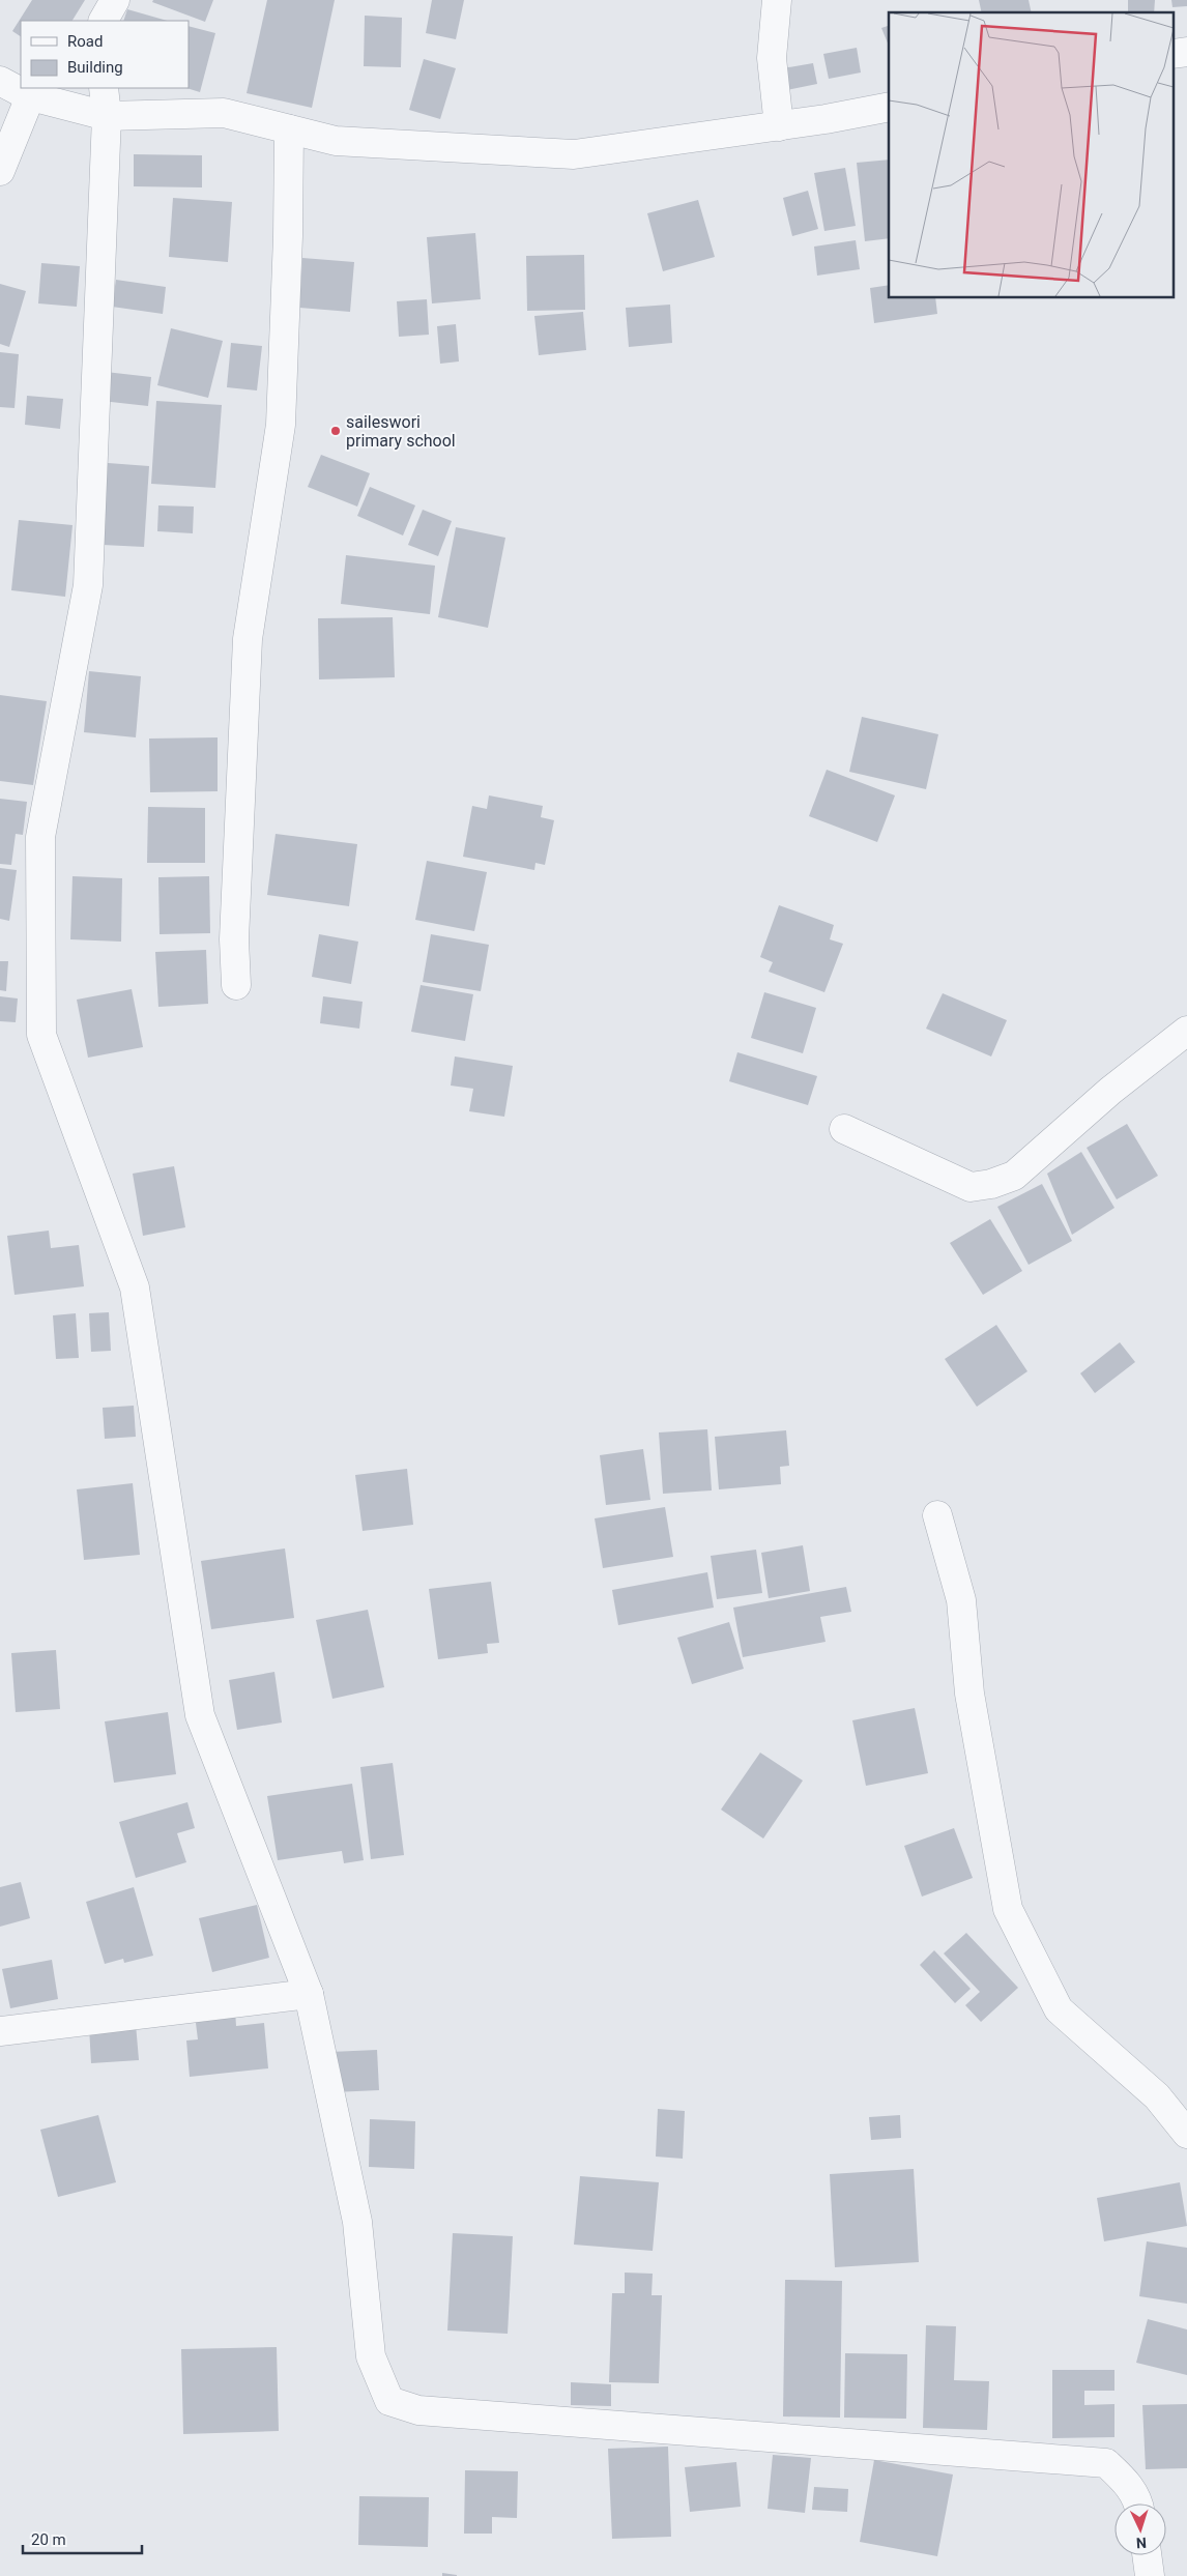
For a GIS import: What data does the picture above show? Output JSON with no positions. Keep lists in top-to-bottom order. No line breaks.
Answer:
{"places":["saileswori primary school"],"legend":["Road","Building"],"scale_bar":"20 m","north":"bottom"}
